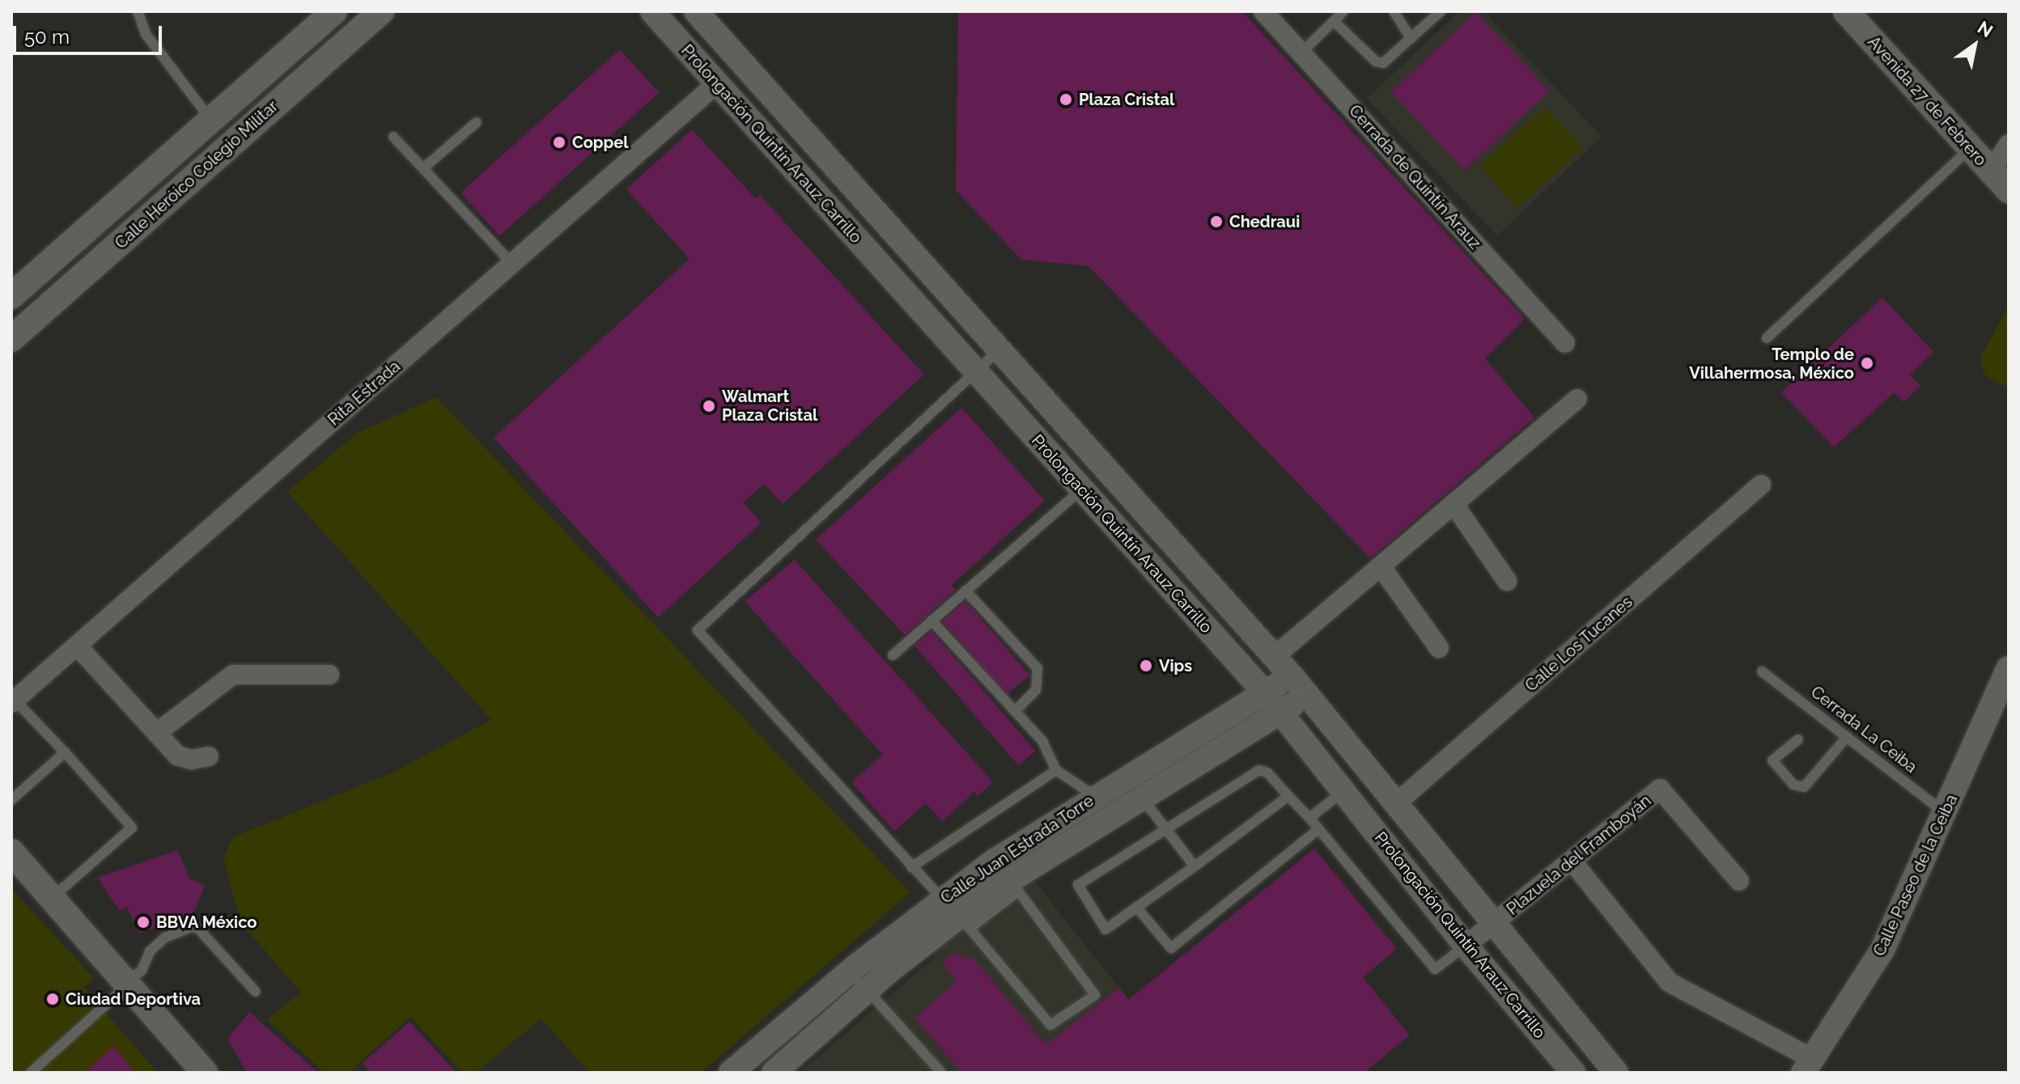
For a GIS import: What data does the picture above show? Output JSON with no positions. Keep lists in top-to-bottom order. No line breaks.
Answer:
{"streets":{"main road":["Avenida 27 de Febrero","Calle Heróico Colegio Militar"],"street":["Prolongación Quintín Arauz Carrillo","Cerrada de Quintín Arauz","Rita Estrada","Calle Los Tucanes","Calle Juan Estrada Torre","Plazuela del Framboyán","Calle Paseo de la Ceiba"],"lane":["Cerrada La Ceiba"]},"crossings":[["Prolongación Quintín Arauz Carrillo","Rita Estrada"],["Prolongación Quintín Arauz Carrillo","Calle Los Tucanes"],["Prolongación Quintín Arauz Carrillo","Calle Juan Estrada Torre"],["Prolongación Quintín Arauz Carrillo","Plazuela del Framboyán"],["Cerrada La Ceiba","Calle Paseo de la Ceiba"]],"places":["Plaza Cristal","Coppel","Chedraui","Templo de Villahermosa, México","Walmart Plaza Cristal","Vips","BBVA México","Ciudad Deportiva"],"scale_bar":"50 m","north":"top right"}
